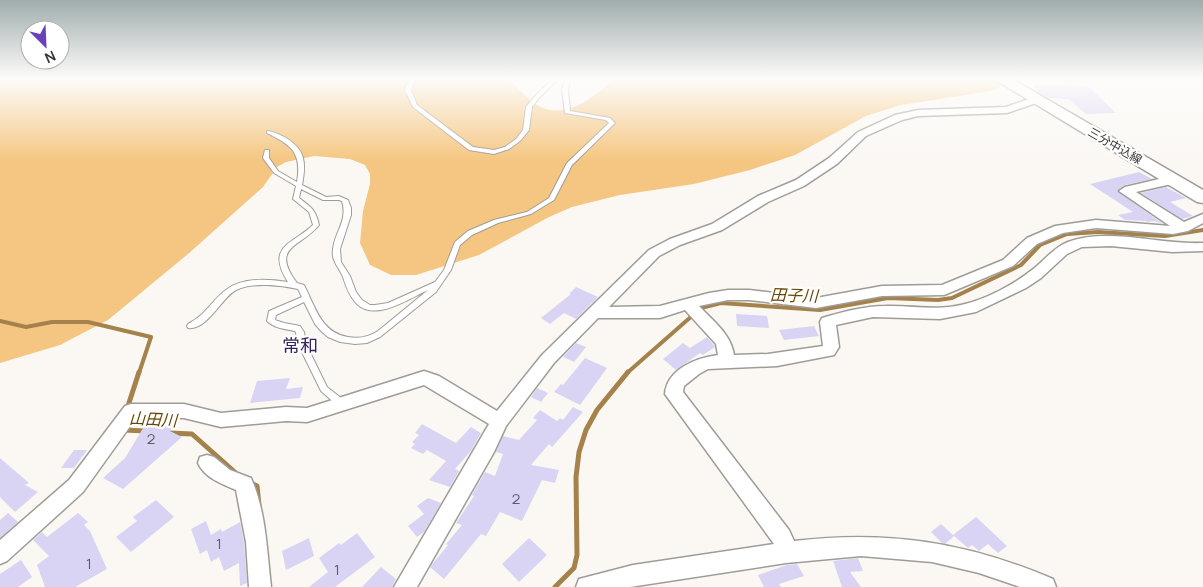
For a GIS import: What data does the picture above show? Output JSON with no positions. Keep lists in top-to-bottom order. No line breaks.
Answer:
{"streets":{"main road":["三分中込線"]},"districts":["常和"],"water":["田子川","山田川"],"house_numbers":["2","2","1","1","1"],"north":"bottom right"}
